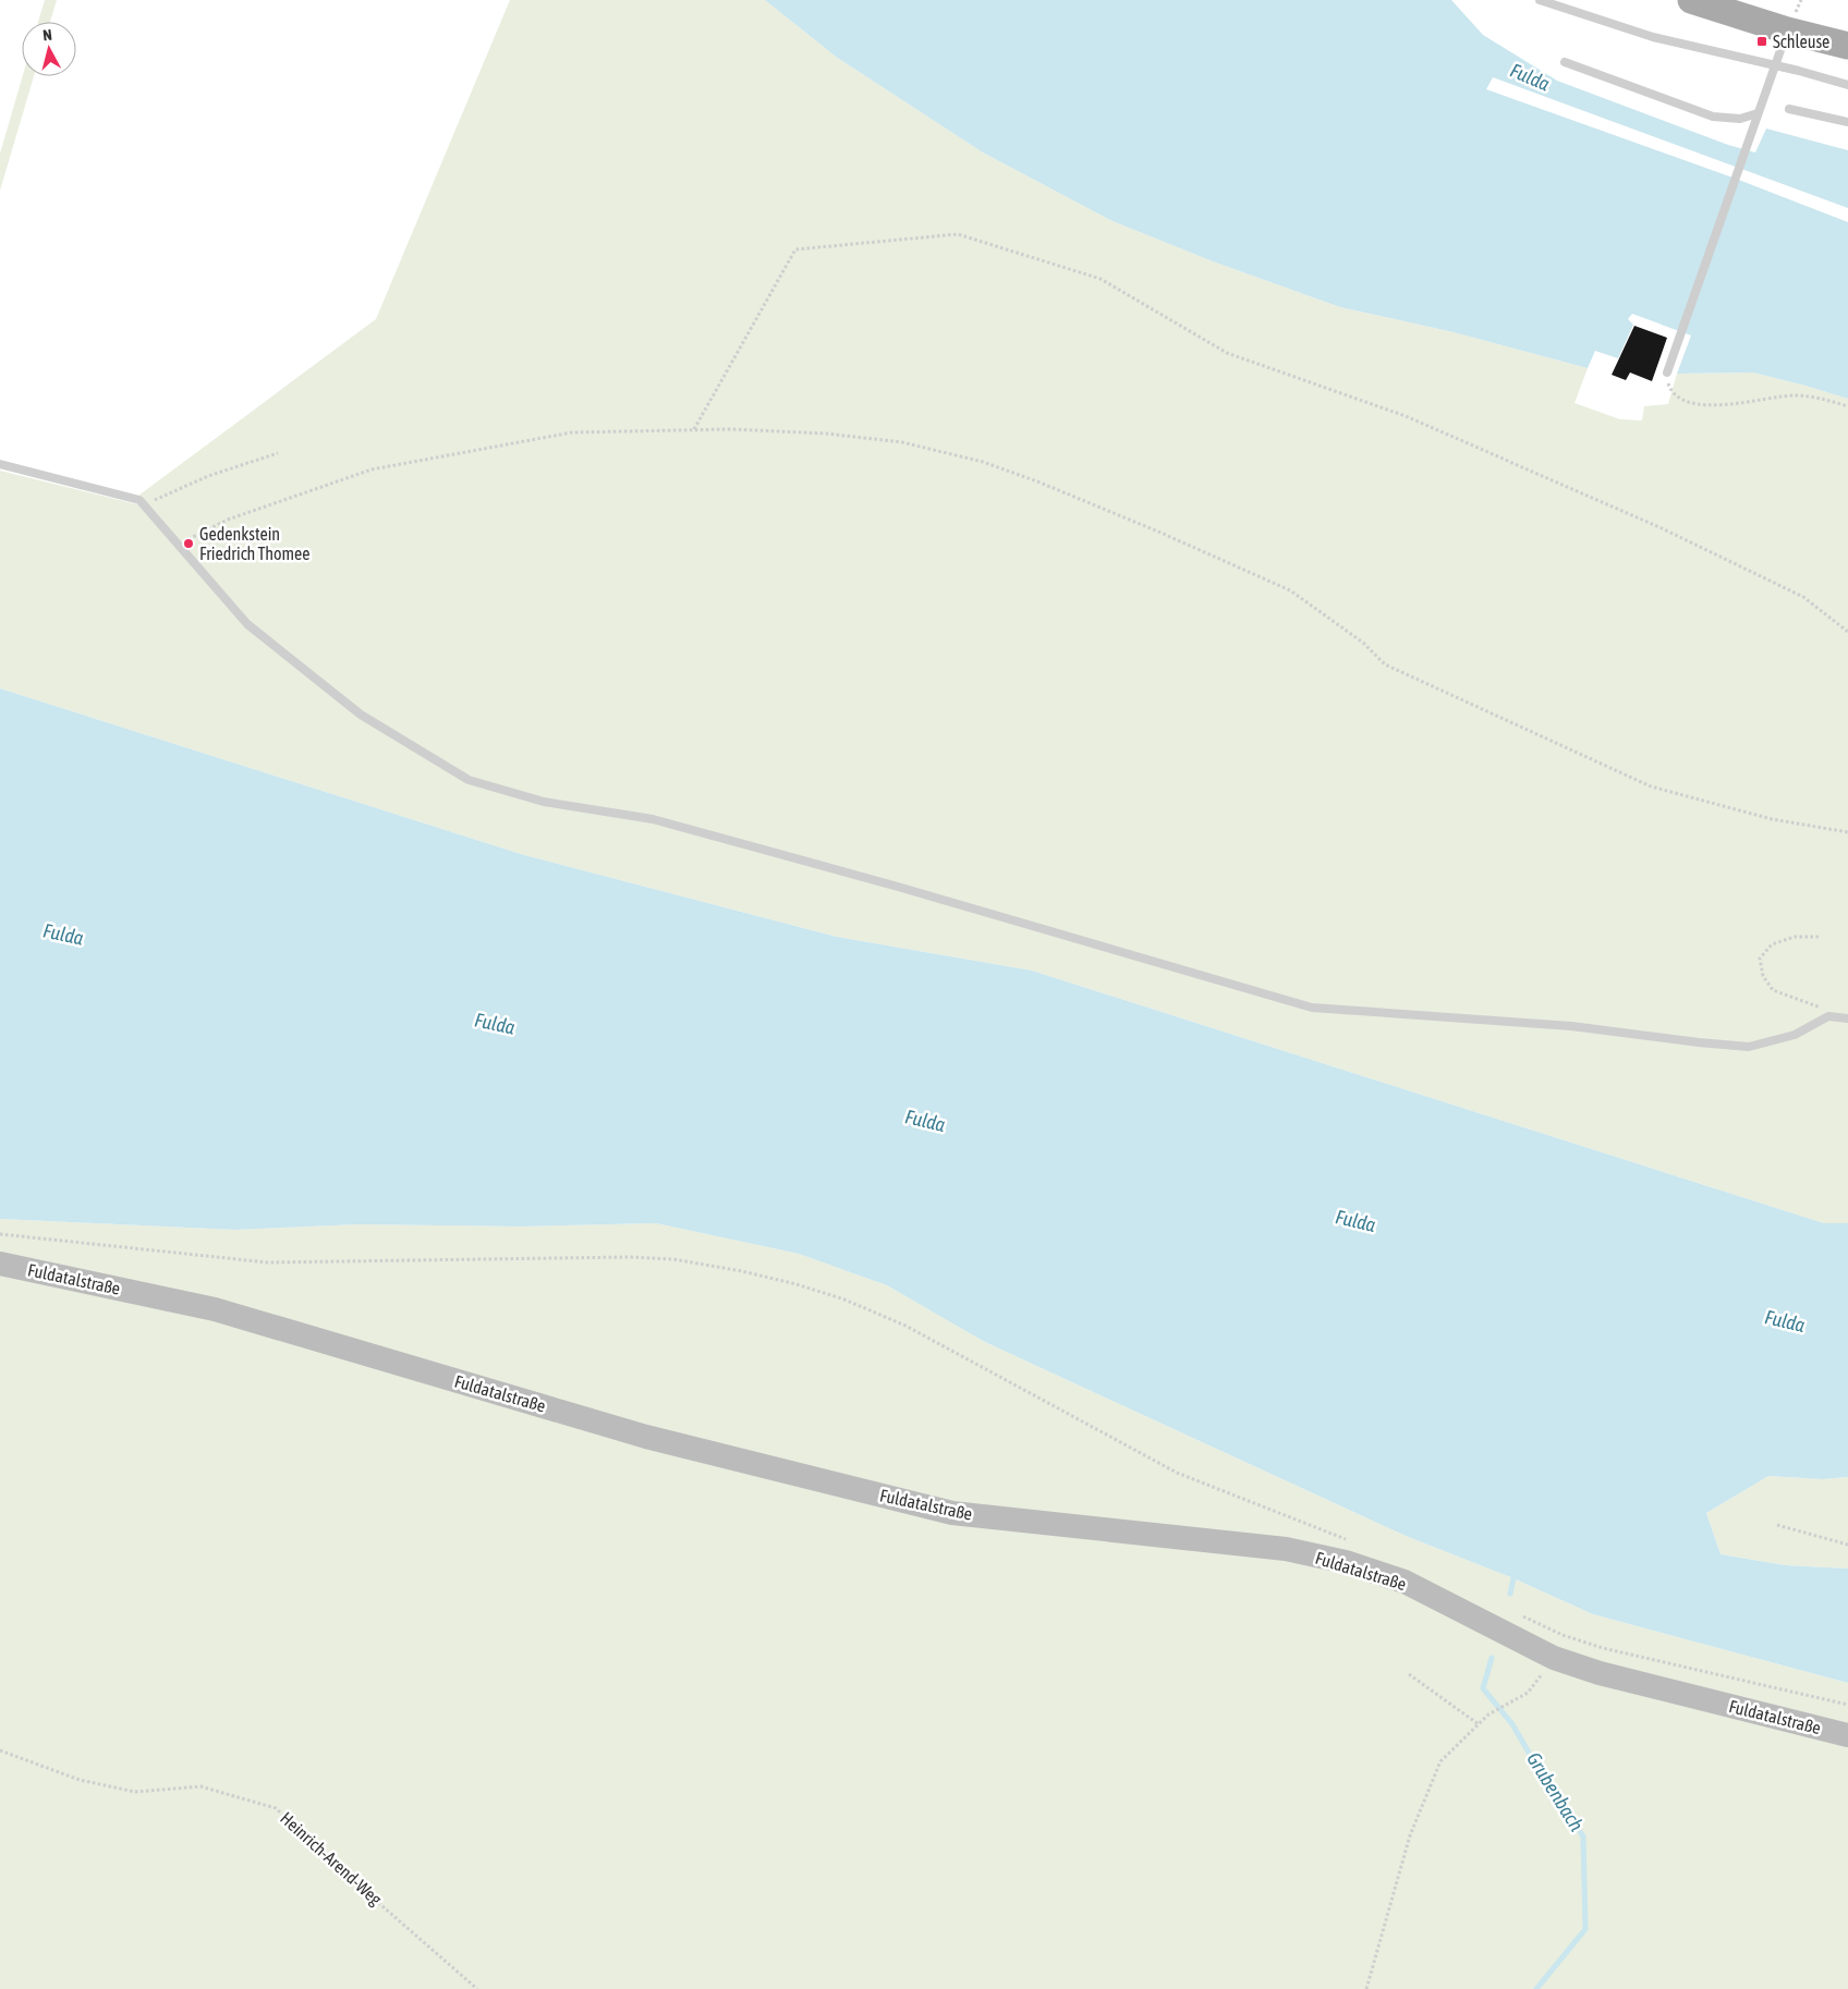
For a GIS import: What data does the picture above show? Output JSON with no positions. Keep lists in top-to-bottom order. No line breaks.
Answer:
{"streets":{"main road":["Fuldatalstraße"],"path":["Heinrich-Arend-Weg"]},"water":["Fulda","Grubenbach"],"places":{"transit":["Schleuse"],"other":["Gedenkstein Friedrich Thomee"]},"north":"top"}
